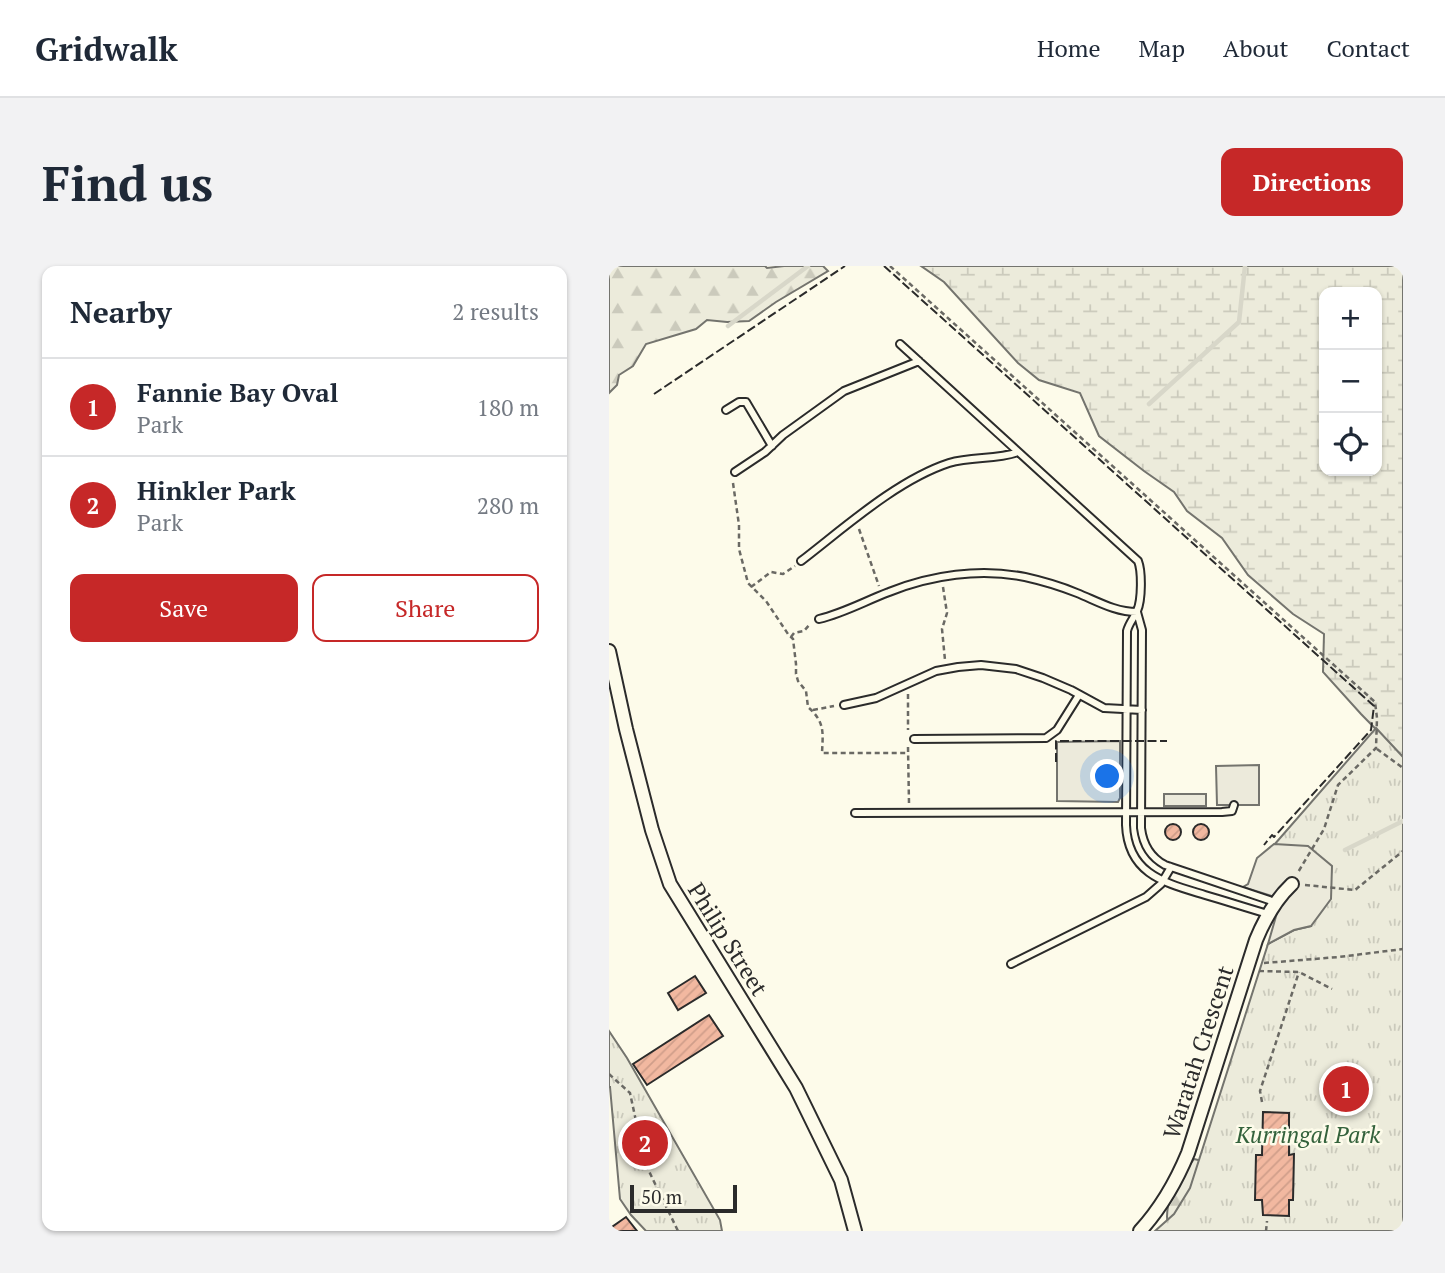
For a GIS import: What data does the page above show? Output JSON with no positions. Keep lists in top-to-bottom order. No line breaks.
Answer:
{"streets":{"street":["Philip Street","Waratah Crescent"]},"parks":["Kurringal Park"],"scale_bar":"50 m","page":{"header":"Gridwalk","nav":["Home","Map","About","Contact"],"buttons":["Directions",["Save","Share"]],"title":"Find us","heading":["Nearby","2 results"],"map_buttons":["+","−"],"list":[{"mark":"1","name":"Fannie Bay Oval","note":"Park","value":"180 m"},{"mark":"2","name":"Hinkler Park","note":"Park","value":"280 m"}],"pins":["1","2"],"scale":"50 m"}}
